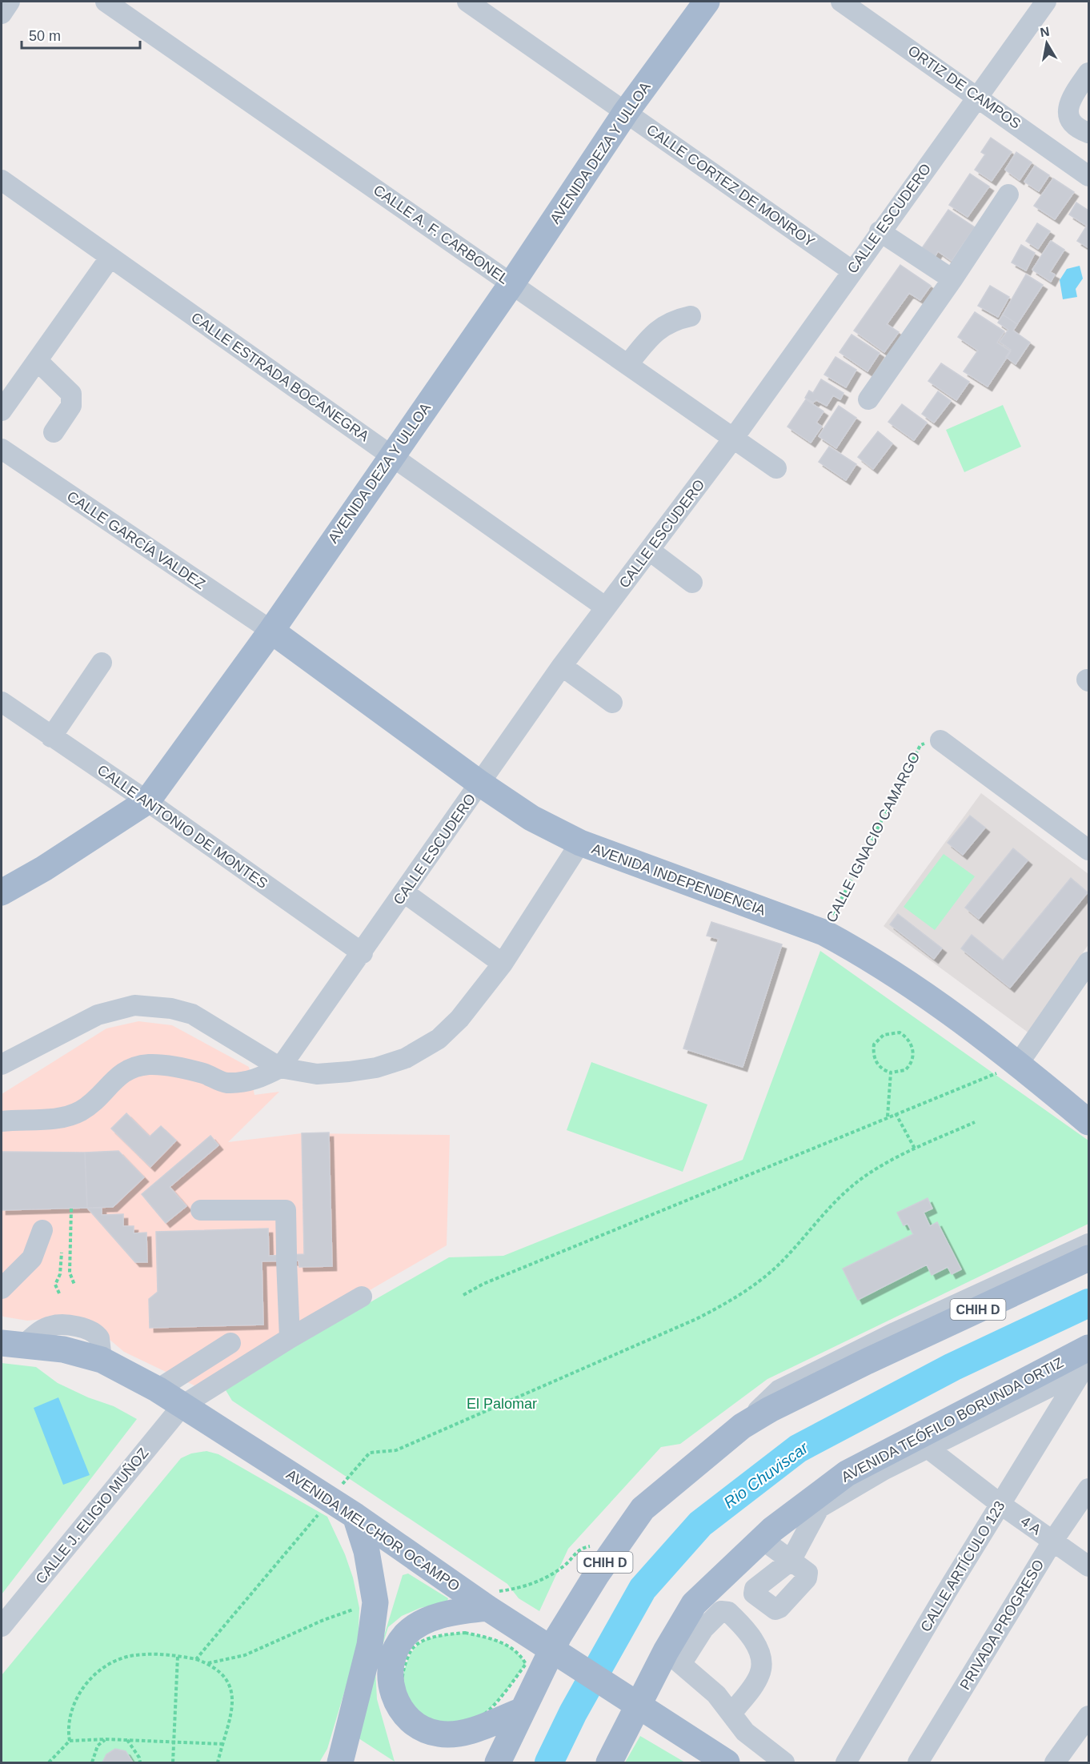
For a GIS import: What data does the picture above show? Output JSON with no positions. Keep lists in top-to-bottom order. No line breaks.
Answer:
{"streets":{"main road":["AVENIDA DEZA Y ULLOA","AVENIDA INDEPENDENCIA","CHIH D","AVENIDA TEÓFILO BORUNDA ORTIZ","AVENIDA MELCHOR OCAMPO"],"street":["ORTIZ DE CAMPOS","CALLE CORTEZ DE MONROY","CALLE ESCUDERO","CALLE A. F. CARBONEL","CALLE ESTRADA BOCANEGRA","CALLE GARCÍA VALDEZ","CALLE ANTONIO DE MONTES","CALLE J. ELIGIO MUÑOZ","4 A","CALLE ARTÍCULO 123","PRIVADA PROGRESO"],"path":["CALLE IGNACIO CAMARGO"]},"crossings":[["ORTIZ DE CAMPOS","CALLE ESCUDERO"],["AVENIDA DEZA Y ULLOA","CALLE CORTEZ DE MONROY"],["AVENIDA DEZA Y ULLOA","CALLE A. F. CARBONEL"],["AVENIDA DEZA Y ULLOA","CALLE ESTRADA BOCANEGRA"],["AVENIDA DEZA Y ULLOA","CALLE GARCÍA VALDEZ"],["AVENIDA DEZA Y ULLOA","CALLE ANTONIO DE MONTES"],["AVENIDA DEZA Y ULLOA","AVENIDA INDEPENDENCIA"],["CALLE CORTEZ DE MONROY","CALLE ESCUDERO"],["CALLE ESCUDERO","CALLE A. F. CARBONEL"],["CALLE ESCUDERO","CALLE ESTRADA BOCANEGRA"],["CALLE ESCUDERO","CALLE ANTONIO DE MONTES"],["CALLE ESCUDERO","AVENIDA INDEPENDENCIA"],["CALLE GARCÍA VALDEZ","AVENIDA INDEPENDENCIA"],["CALLE IGNACIO CAMARGO","AVENIDA INDEPENDENCIA"],["AVENIDA TEÓFILO BORUNDA ORTIZ","CALLE ARTÍCULO 123"],["CALLE J. ELIGIO MUÑOZ","AVENIDA MELCHOR OCAMPO"],["4 A","CALLE ARTÍCULO 123"],["4 A","PRIVADA PROGRESO"]],"water":["Rio Chuviscar"],"parks":["El Palomar"],"scale_bar":"50 m","north":"top"}
